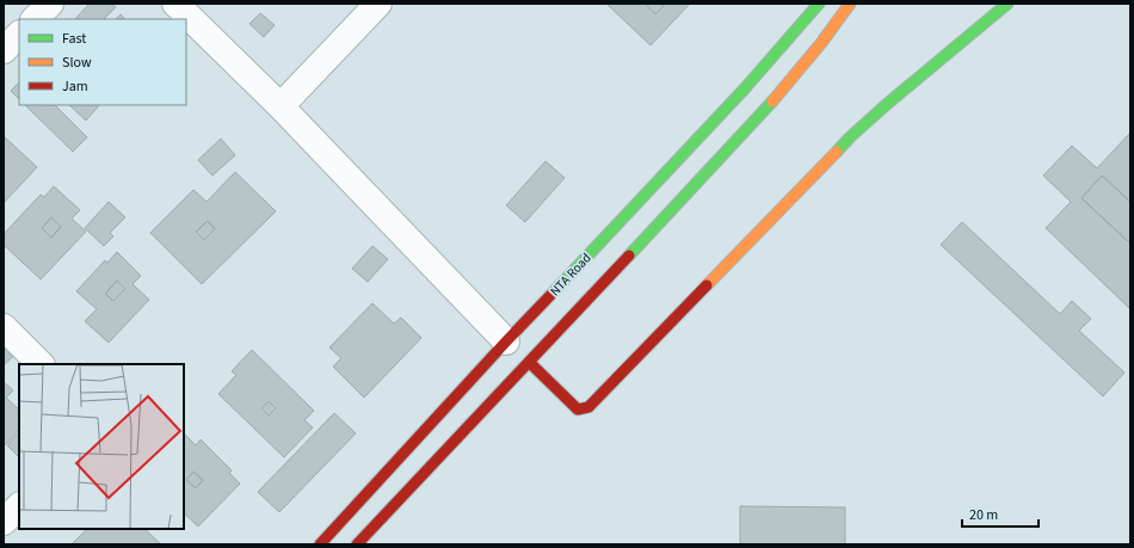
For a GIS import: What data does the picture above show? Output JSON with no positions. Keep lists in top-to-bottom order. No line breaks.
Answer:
{"streets":{"main road":["NTA Road"]},"legend":["Fast","Slow","Jam"],"scale_bar":"20 m"}
